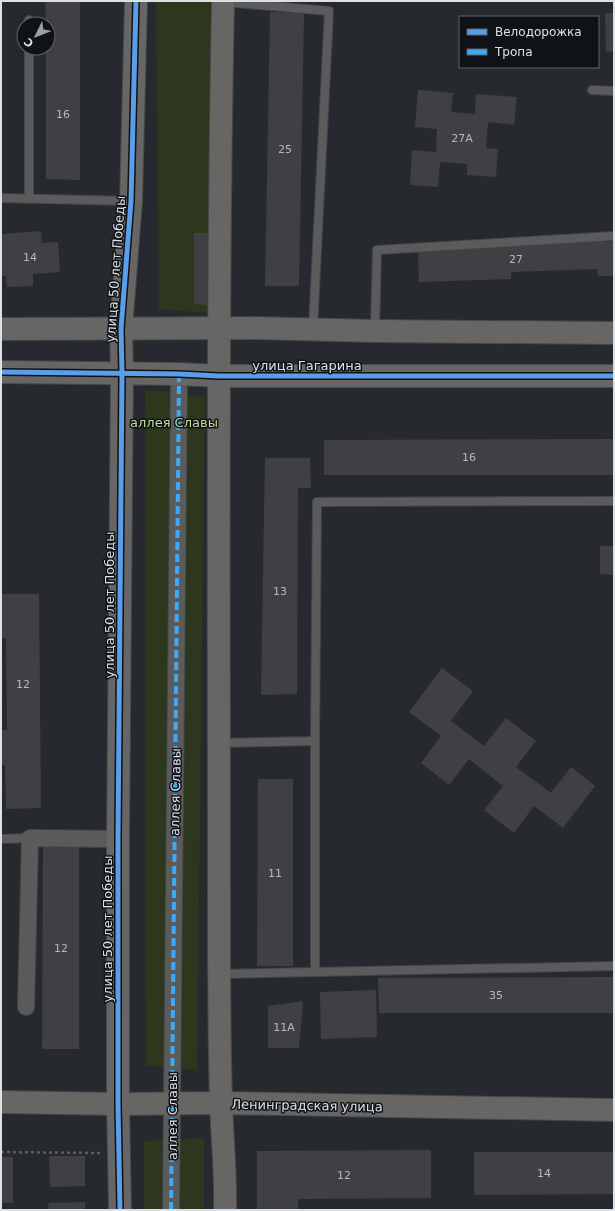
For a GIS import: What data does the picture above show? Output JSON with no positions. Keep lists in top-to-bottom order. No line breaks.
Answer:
{"streets":{"street":["улица 50 лет Победы","улица Гагарина","аллея Славы","Ленинградская улица"]},"crossings":[["улица 50 лет Победы","улица Гагарина"],["улица 50 лет Победы","Ленинградская улица"],["улица Гагарина","аллея Славы"],["аллея Славы","Ленинградская улица"]],"parks":["аллея Славы"],"house_numbers":["16","27А","25","14","27","16","13","12","11","12","35","11А","14","12"],"legend":["Велодорожка","Тропа"],"north":"bottom left"}
